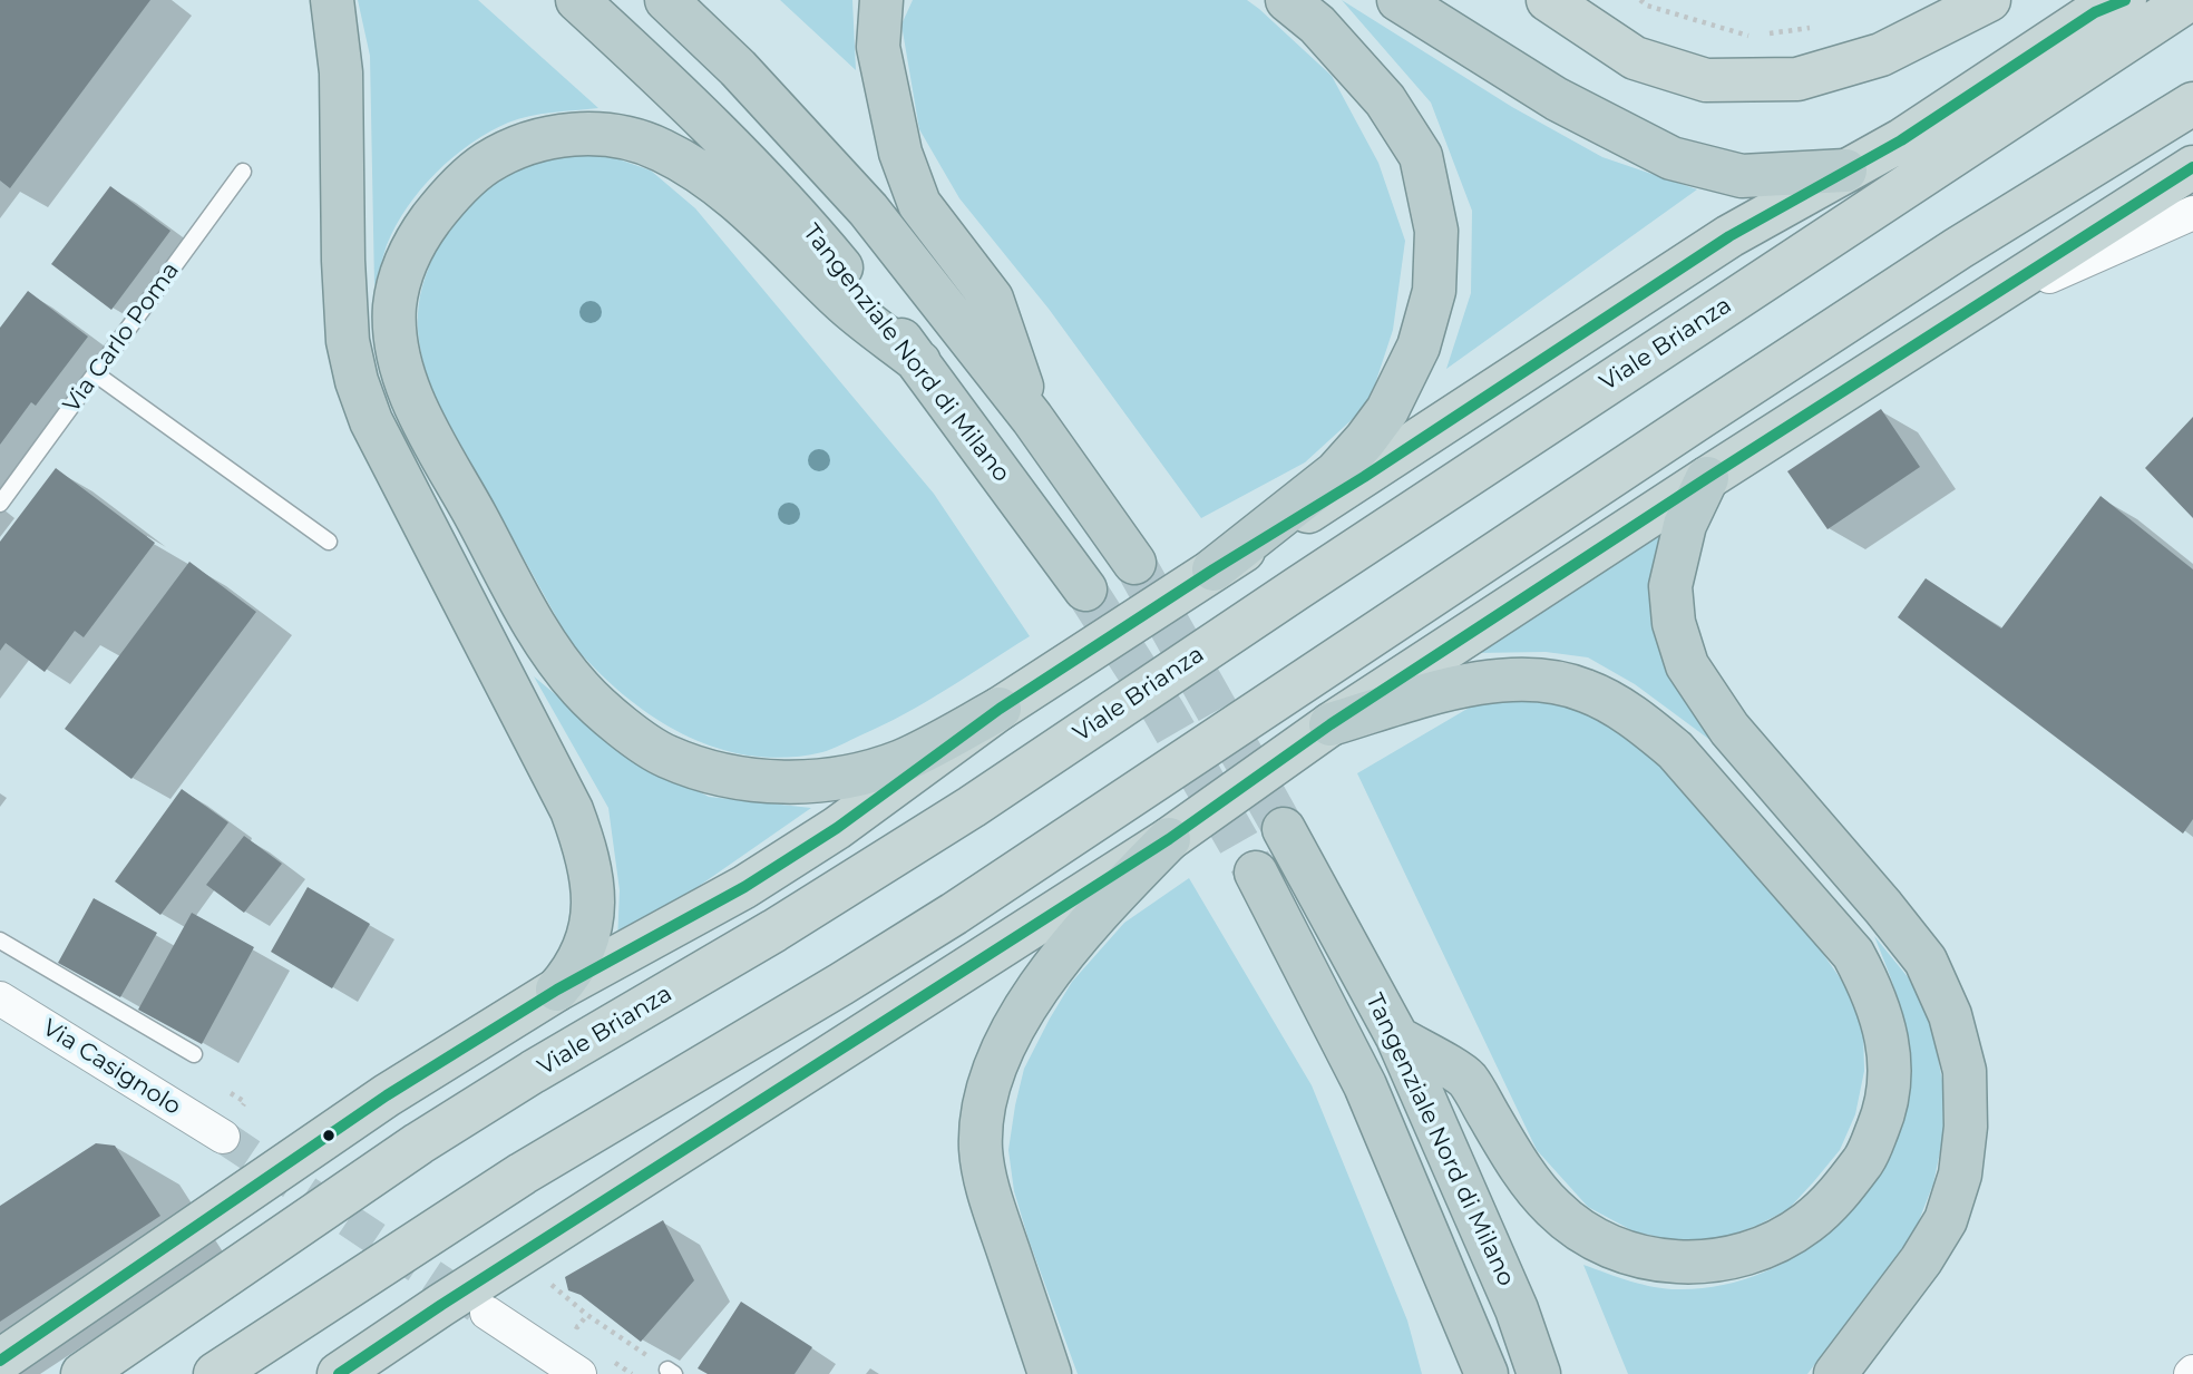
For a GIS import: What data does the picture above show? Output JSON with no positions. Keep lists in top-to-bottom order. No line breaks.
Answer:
{"streets":{"highway":["Viale Brianza","Tangenziale Nord di Milano"],"street":["Via Casignolo"],"lane":["Via Carlo Poma"]}}
